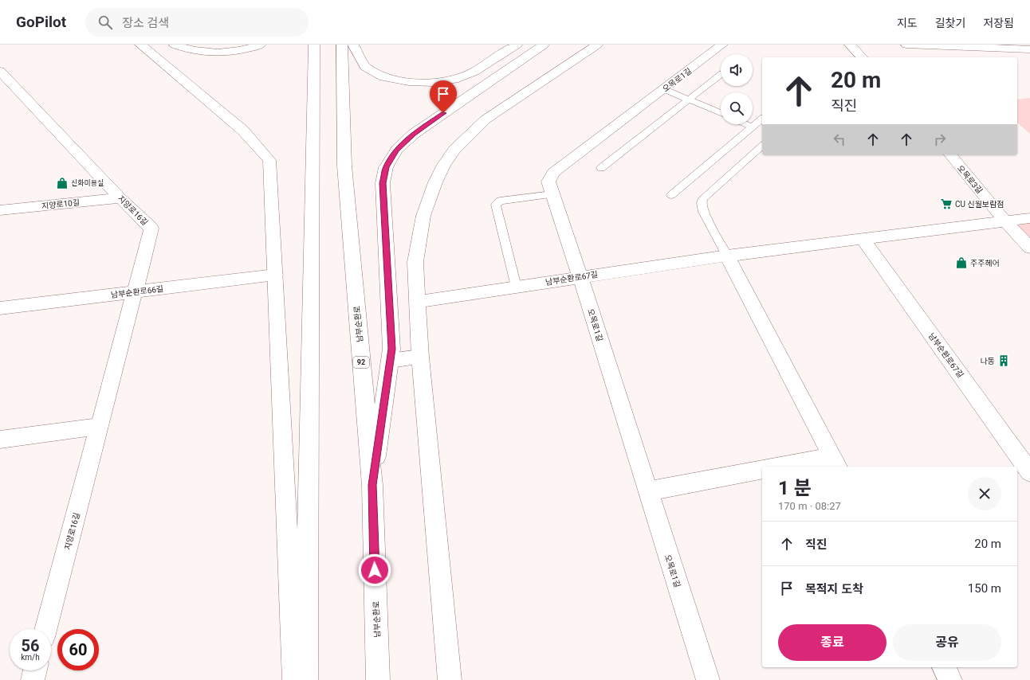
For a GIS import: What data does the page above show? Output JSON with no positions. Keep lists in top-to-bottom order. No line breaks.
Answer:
{"streets":{"main road":["오목로1길","오목로3길","지양로10길","지양로16길","남부순환로67길","남부순환로66길","남부순환로","92"]},"crossings":[["오목로1길","남부순환로67길"],["오목로3길","남부순환로67길"],["지양로10길","지양로16길"],["지양로16길","남부순환로66길"]],"places":{"shop":["신화미용실","주주헤어"],"supermarket":["CU 신월보람점"],"building":["나동"]},"page":{"header":"GoPilot","search":"장소 검색","nav":["지도","길찾기","저장됨"],"turn":["20 m","직진"],"heading":["1 분","170 m · 08:27"],"list":[{"name":"직진","value":"20 m"},{"name":"목적지 도착","value":"150 m"}],"buttons":["종료","공유"],"speed":"56 km/h","limit":"60"}}
